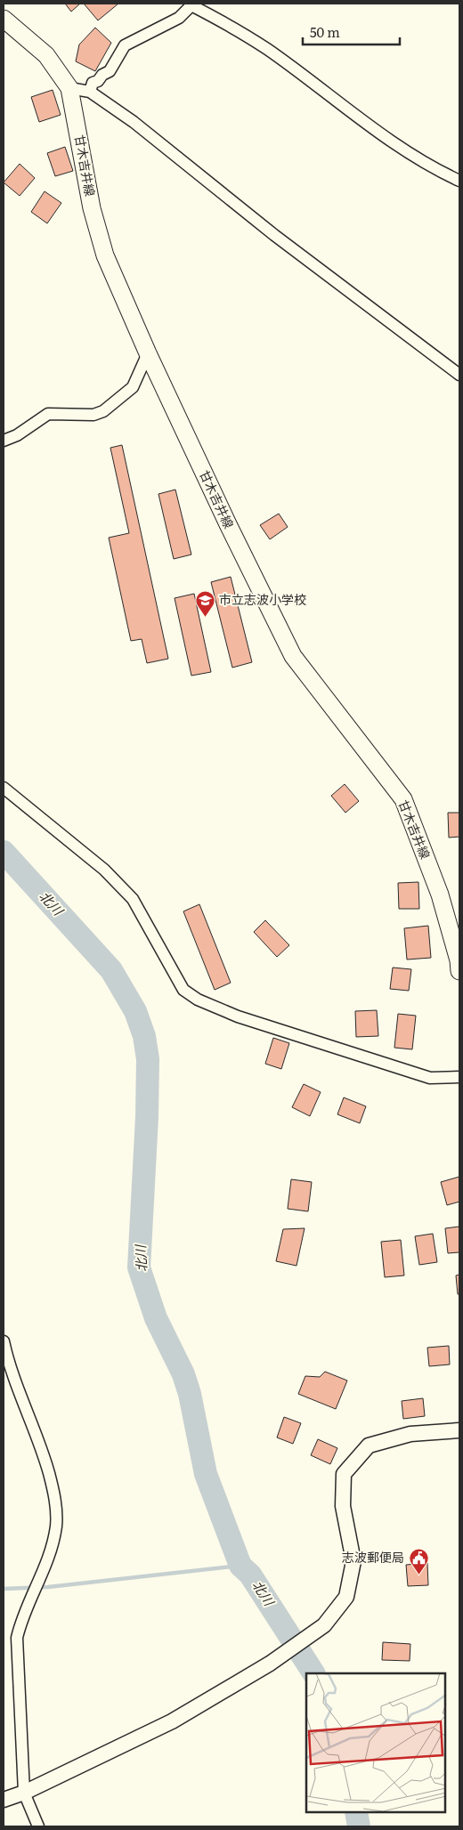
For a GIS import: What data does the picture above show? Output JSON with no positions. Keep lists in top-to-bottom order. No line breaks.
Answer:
{"streets":{"main road":["甘木吉井線"]},"water":["北川"],"places":{"school or university":["市立志波小学校"],"public building":["志波郵便局"]},"scale_bar":"50 m"}
